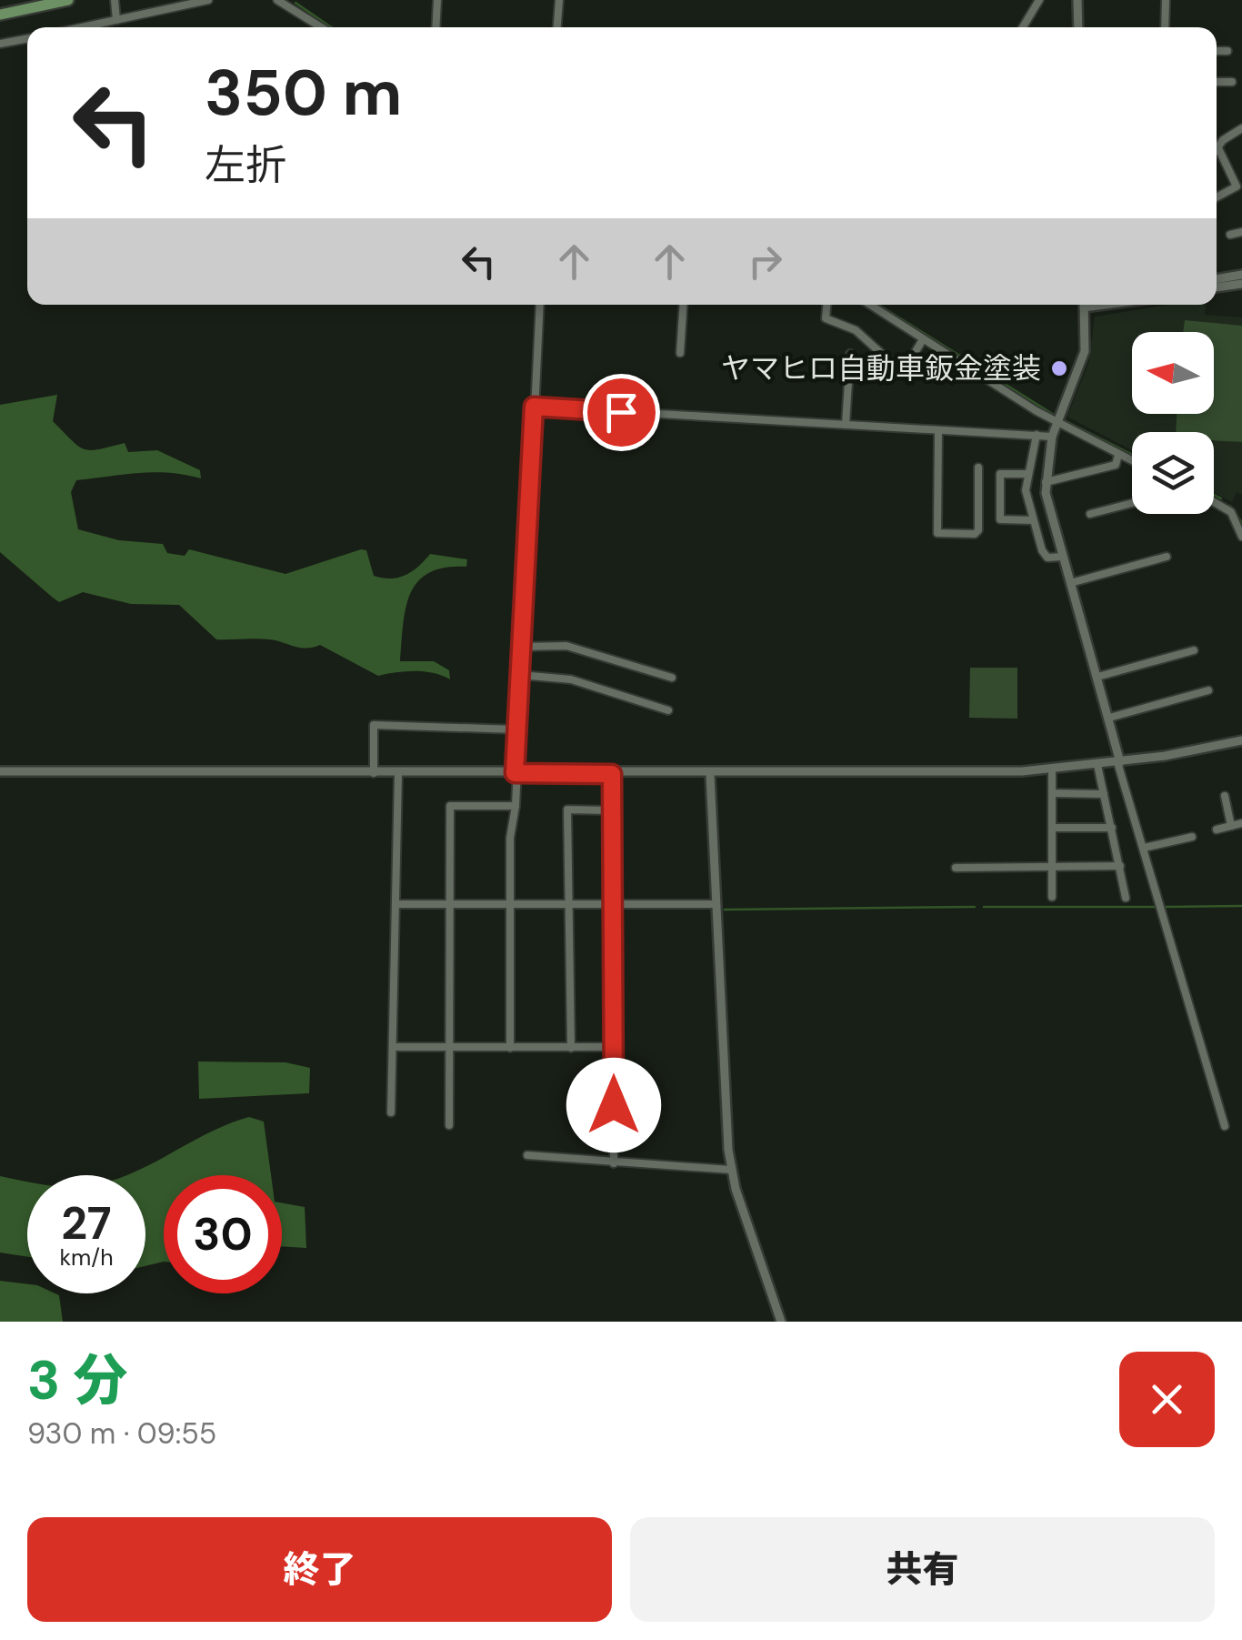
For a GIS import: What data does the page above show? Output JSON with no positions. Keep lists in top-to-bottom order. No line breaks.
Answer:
{"places":["ヤマヒロ自動車鈑金塗装"],"north":"left","page":{"turn":["350 m","左折"],"speed":"27 km/h","limit":"30","heading":["3 分","930 m · 09:55"],"buttons":["終了","共有"]}}
